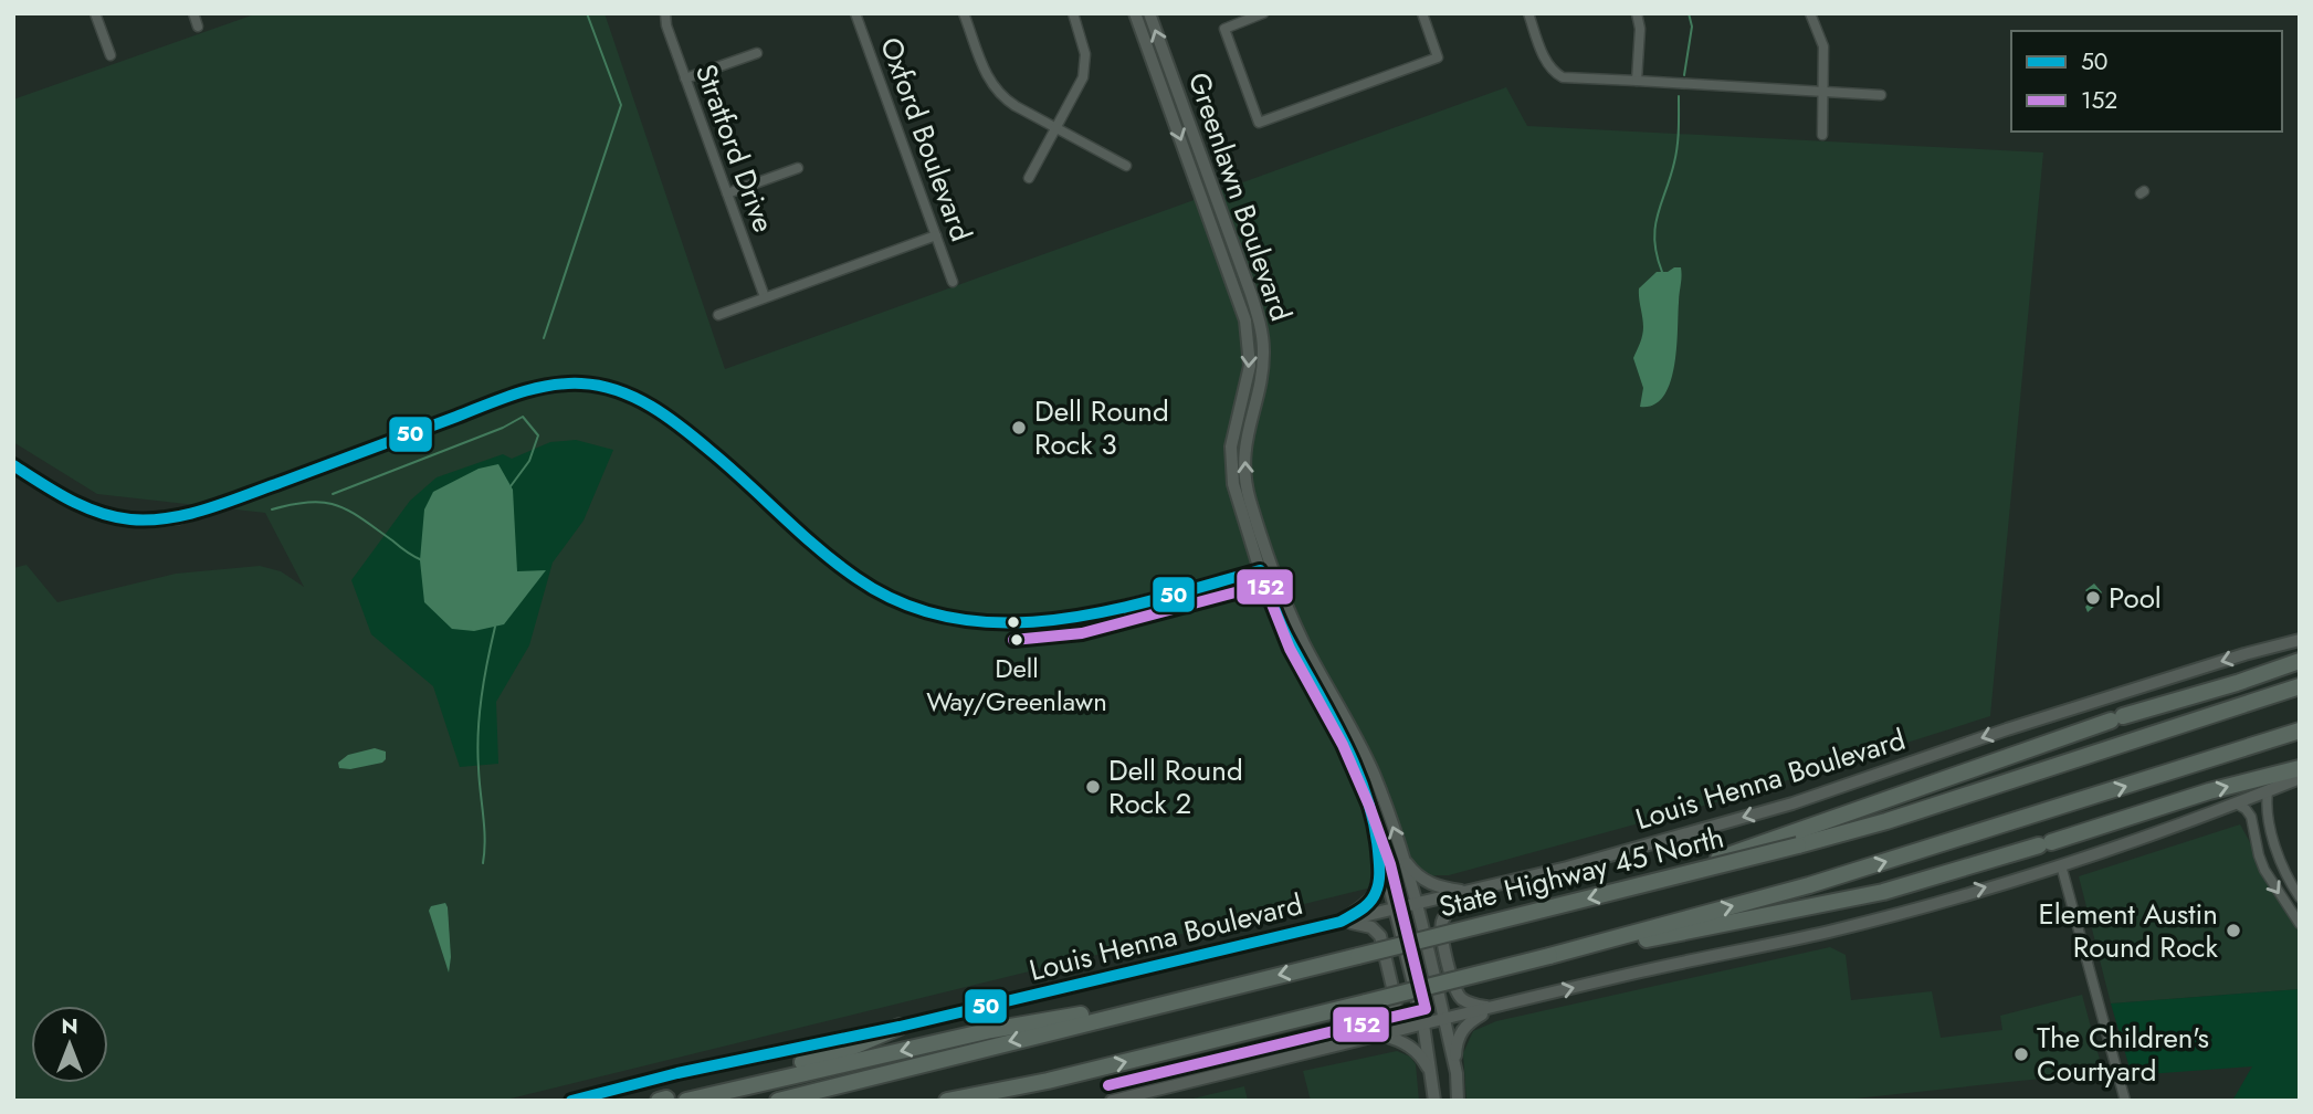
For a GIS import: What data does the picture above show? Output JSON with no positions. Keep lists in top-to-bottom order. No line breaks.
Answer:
{"streets":{"highway":["State Highway 45 North"],"main road":["Greenlawn Boulevard","Louis Henna Boulevard"],"street":["Oxford Boulevard","Stratford Drive"]},"crossings":[["Greenlawn Boulevard","Louis Henna Boulevard"]],"one_way":["Louis Henna Boulevard"],"places":["Dell Round Rock 3","Pool","Dell Way/Greenlawn","Dell Round Rock 2","Element Austin Round Rock","The Children's Courtyard"],"lines":["transit line 50","transit line 152"],"legend":["50","152"],"north":"top"}
